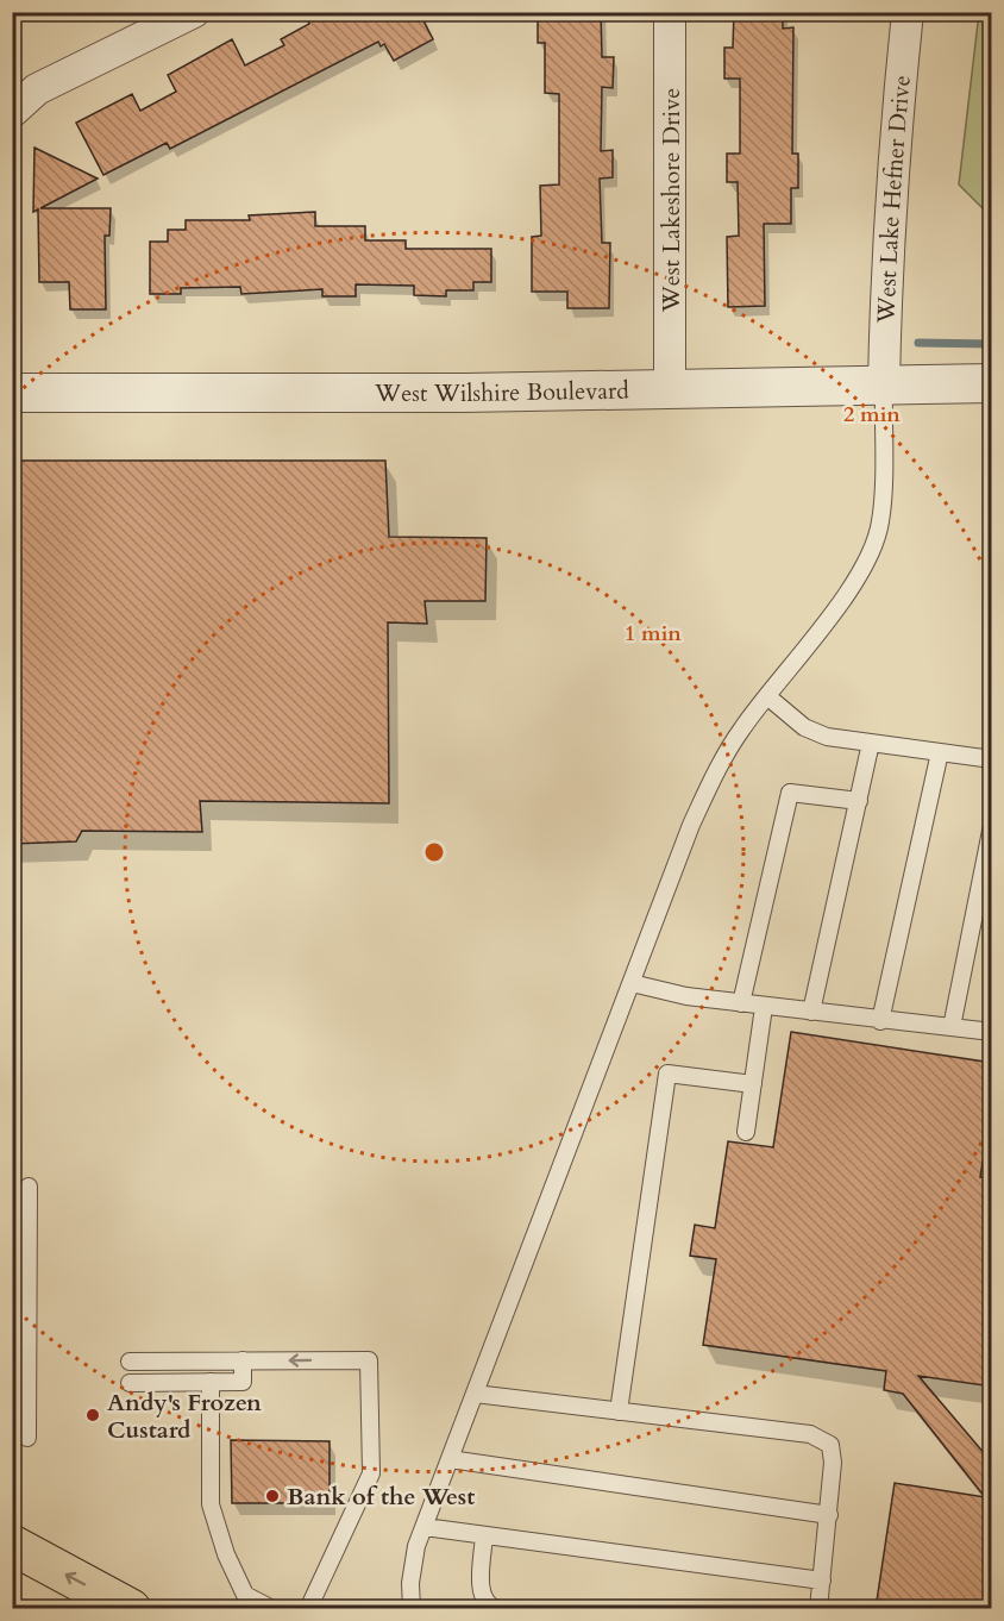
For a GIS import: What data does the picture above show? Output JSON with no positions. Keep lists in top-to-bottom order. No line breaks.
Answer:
{"streets":{"street":["West Lake Hefner Drive","West Lakeshore Drive","West Wilshire Boulevard"]},"crossings":[["West Lake Hefner Drive","West Wilshire Boulevard"],["West Lakeshore Drive","West Wilshire Boulevard"]],"places":["Andy's Frozen Custard","Bank of the West"],"rings":["2 min","1 min"]}
